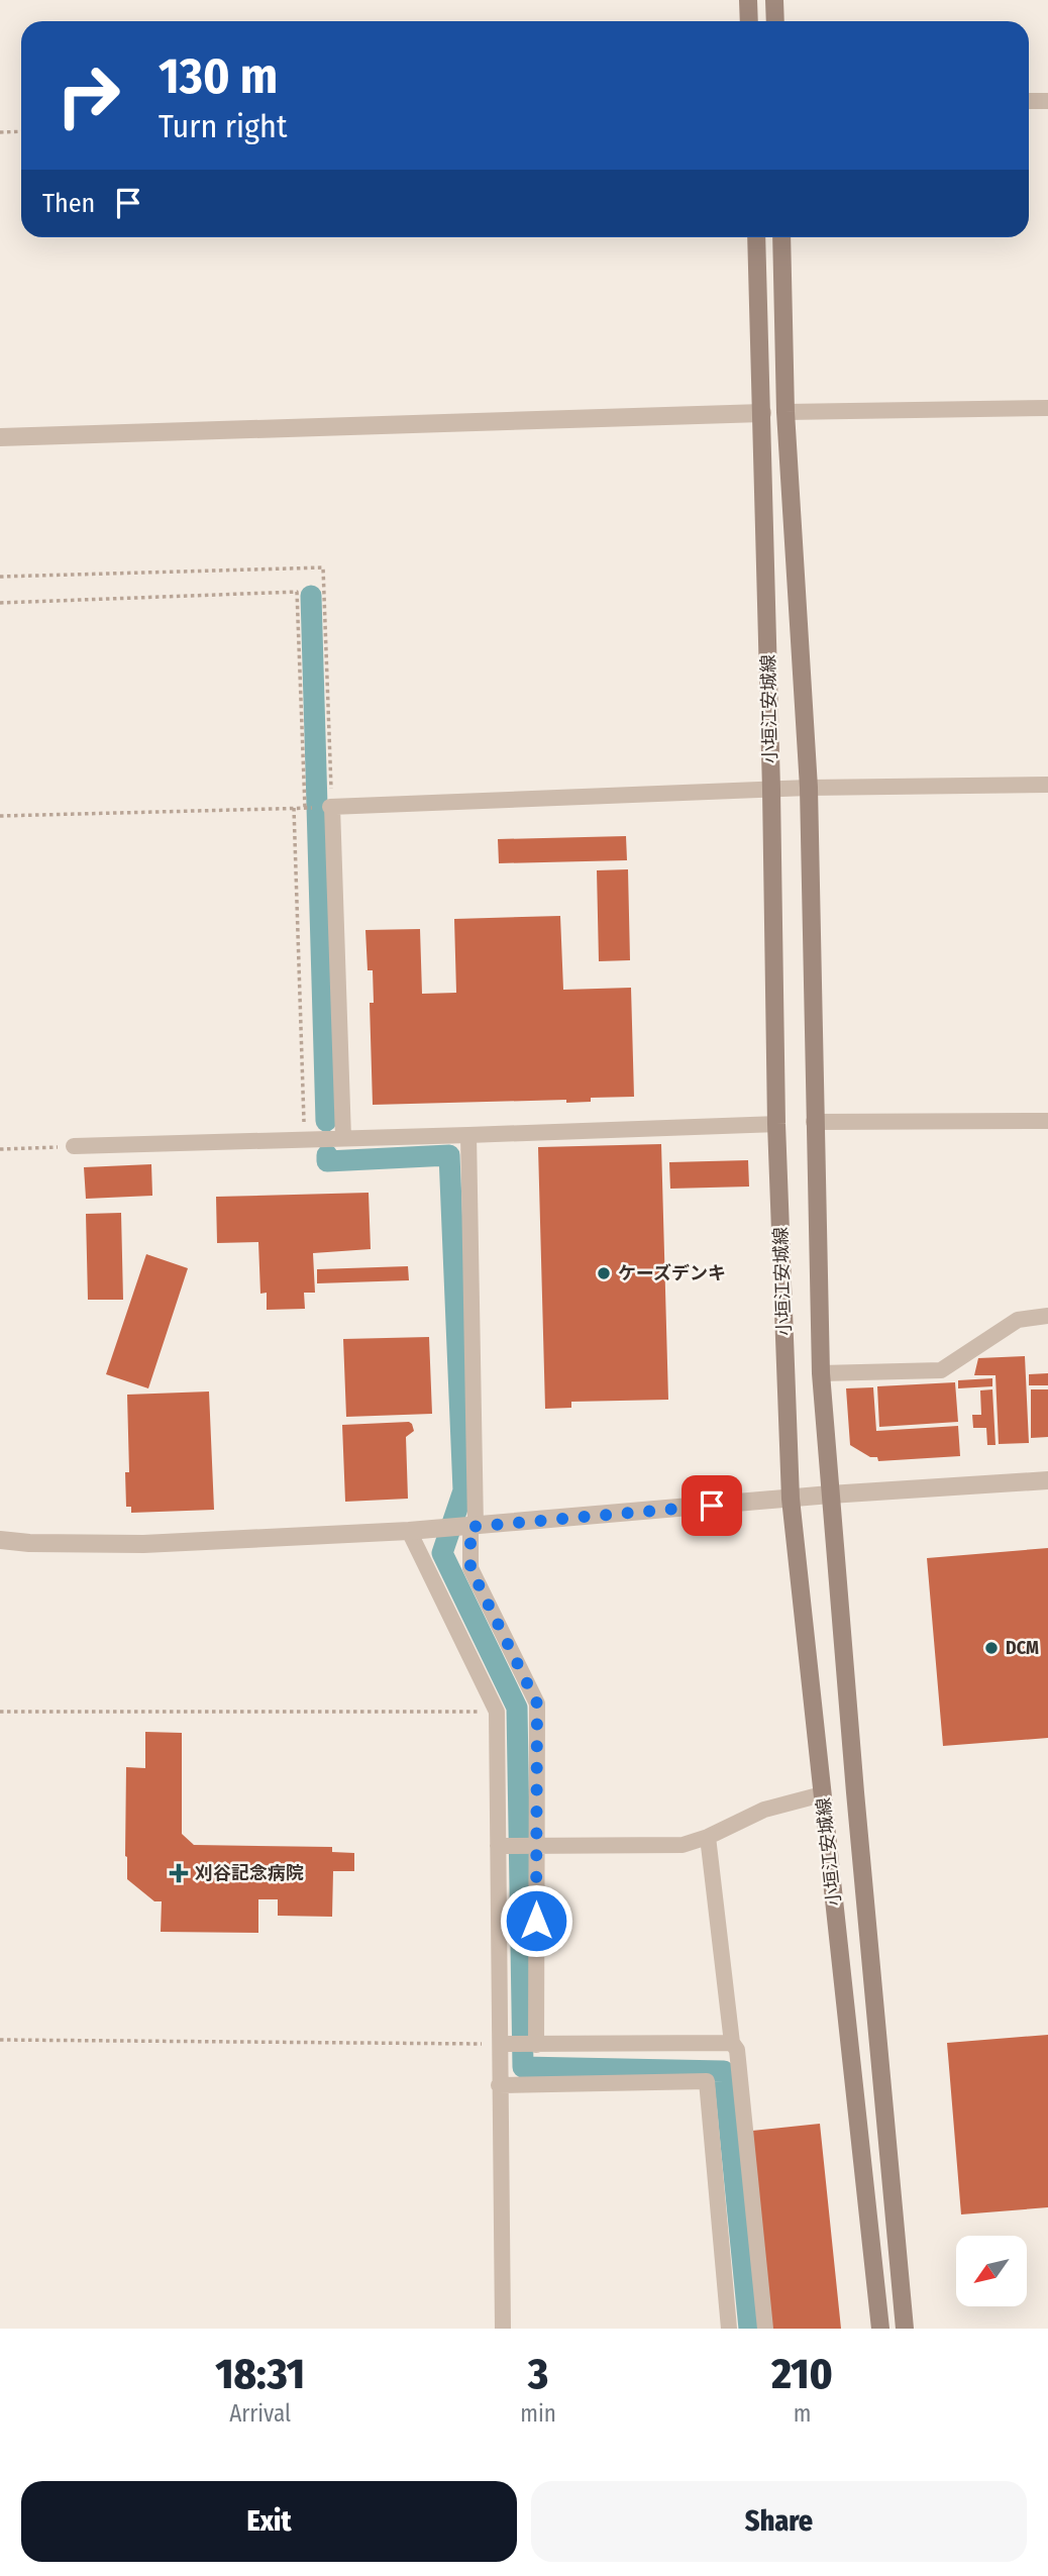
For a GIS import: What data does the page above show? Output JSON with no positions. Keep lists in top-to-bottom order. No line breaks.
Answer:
{"streets":{"main road":["小垣江安城線"]},"places":{"other":["ケーズデンキ","DCM"],"health":["刈谷記念病院"]},"north":"bottom left","page":{"turn":["130 m","Turn right"],"then":"Then","eta":["18:31","Arrival","3","min","210","m"],"buttons":["Exit","Share"]}}
